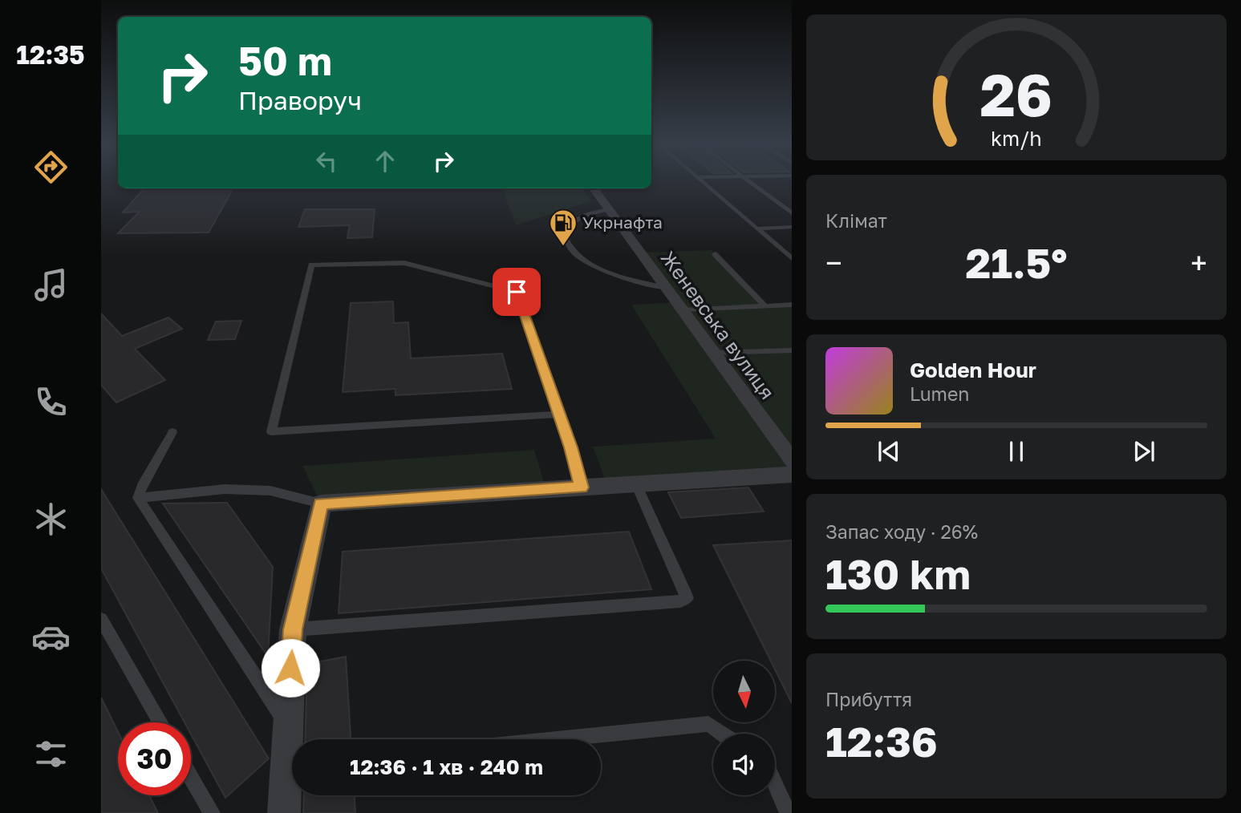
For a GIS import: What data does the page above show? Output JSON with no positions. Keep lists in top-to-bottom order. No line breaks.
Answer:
{"streets":{"street":["Женевська вулиця"]},"places":{"fuel station":["Укрнафта"]},"north":"bottom","page":{"tabs":"12:35","turn":["50 m","Праворуч"],"tile":["Клімат",["Запас ходу · 26%","130 km"],["Прибуття","12:36"]],"heat":["−","21.5°","+"],"song":["Golden Hour","Lumen"],"limit":"30","trip":"12:36 · 1 хв · 240 m","gauge":["26","km/h"]}}
